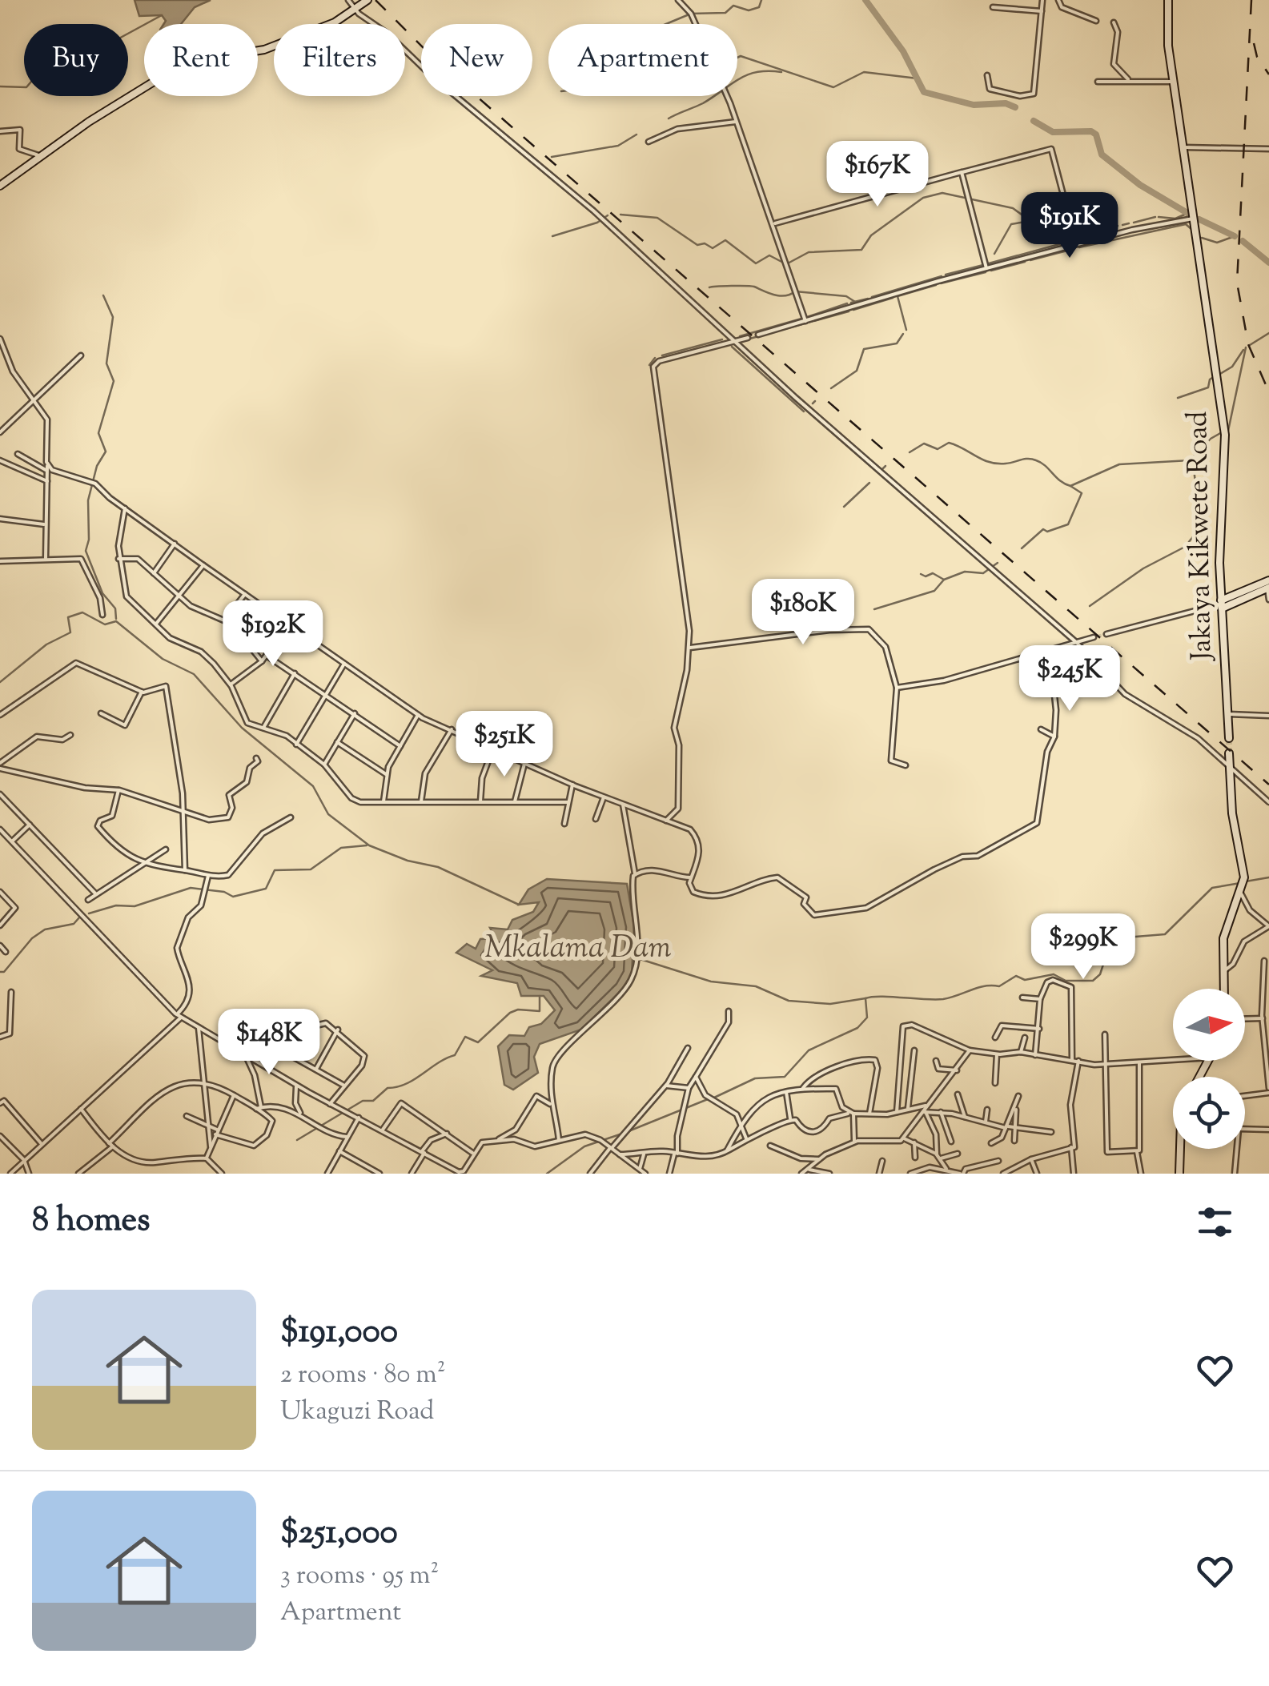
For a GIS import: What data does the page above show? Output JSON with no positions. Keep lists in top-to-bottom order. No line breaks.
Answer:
{"streets":{"main road":["Jakaya Kikwete Road"]},"water":["Mkalama Dam"],"north":"right","page":{"chip":["Buy","Rent","Filters","New","Apartment"],"price":["$167K","$191K","$180K","$192K","$245K","$251K","$299K","$148K"],"heading":"8 homes","list":[{"name":"$191,000","note":"2 rooms · 80 m² · Ukaguzi Road"},{"name":"$251,000","note":"3 rooms · 95 m² · Apartment"}]}}
